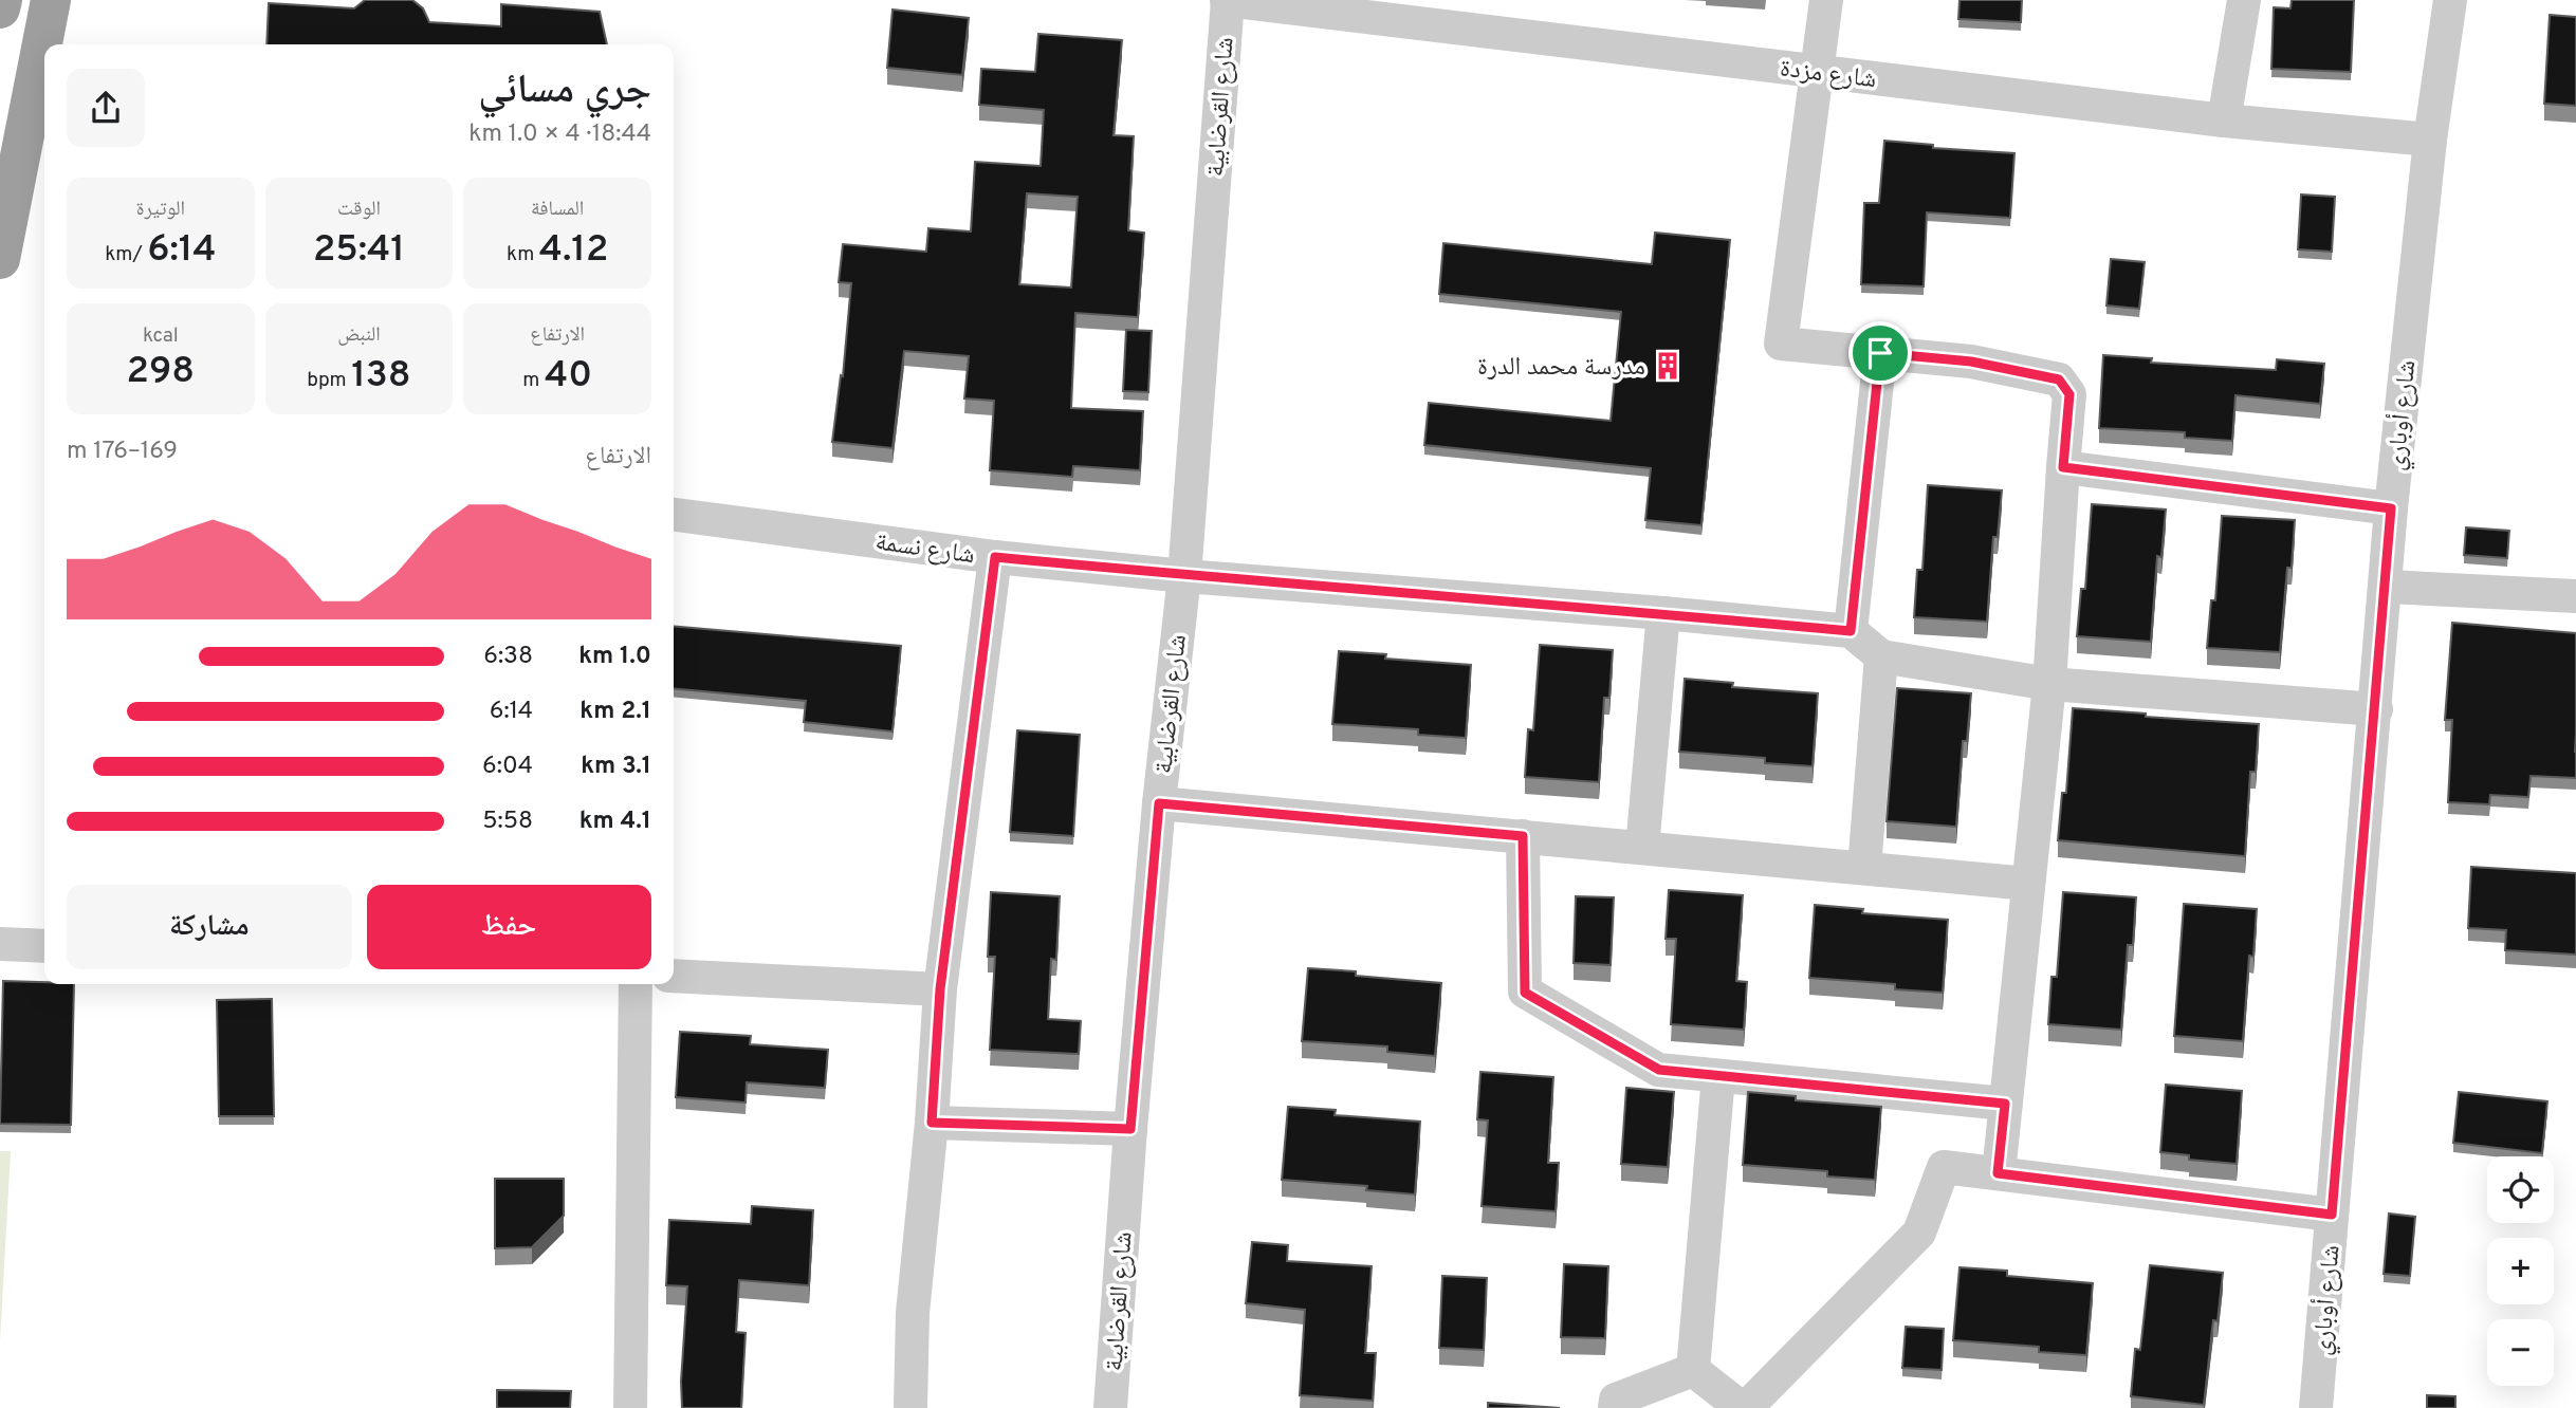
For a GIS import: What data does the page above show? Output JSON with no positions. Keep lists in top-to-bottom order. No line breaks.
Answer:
{"streets":{"street":["شارع مزدة","شارع القرضابية","شارع أوباري","شارع نسمة"]},"crossings":[["شارع مزدة","شارع القرضابية"],["شارع مزدة","شارع أوباري"],["شارع القرضابية","شارع نسمة"]],"places":{"building":["مدرسة محمد الدرة"]},"page":{"heading":["جري مسائي","18:44 · 4 × 1.0 km"],"stats":[["المسافة","4.12 km"],["الوقت","25:41"],["الوتيرة","6:14 /km"],["الارتفاع","40 m"],["النبض","138 bpm"],["kcal","298"]],"chart":["الارتفاع","169–176 m"],"list":[{"name":"1.0 km","note":"6:38"},{"name":"2.1 km","note":"6:14"},{"name":"3.1 km","note":"6:04"},{"name":"4.1 km","note":"5:58"}],"buttons":["حفظ","مشاركة"],"map_buttons":["+","−"]}}
